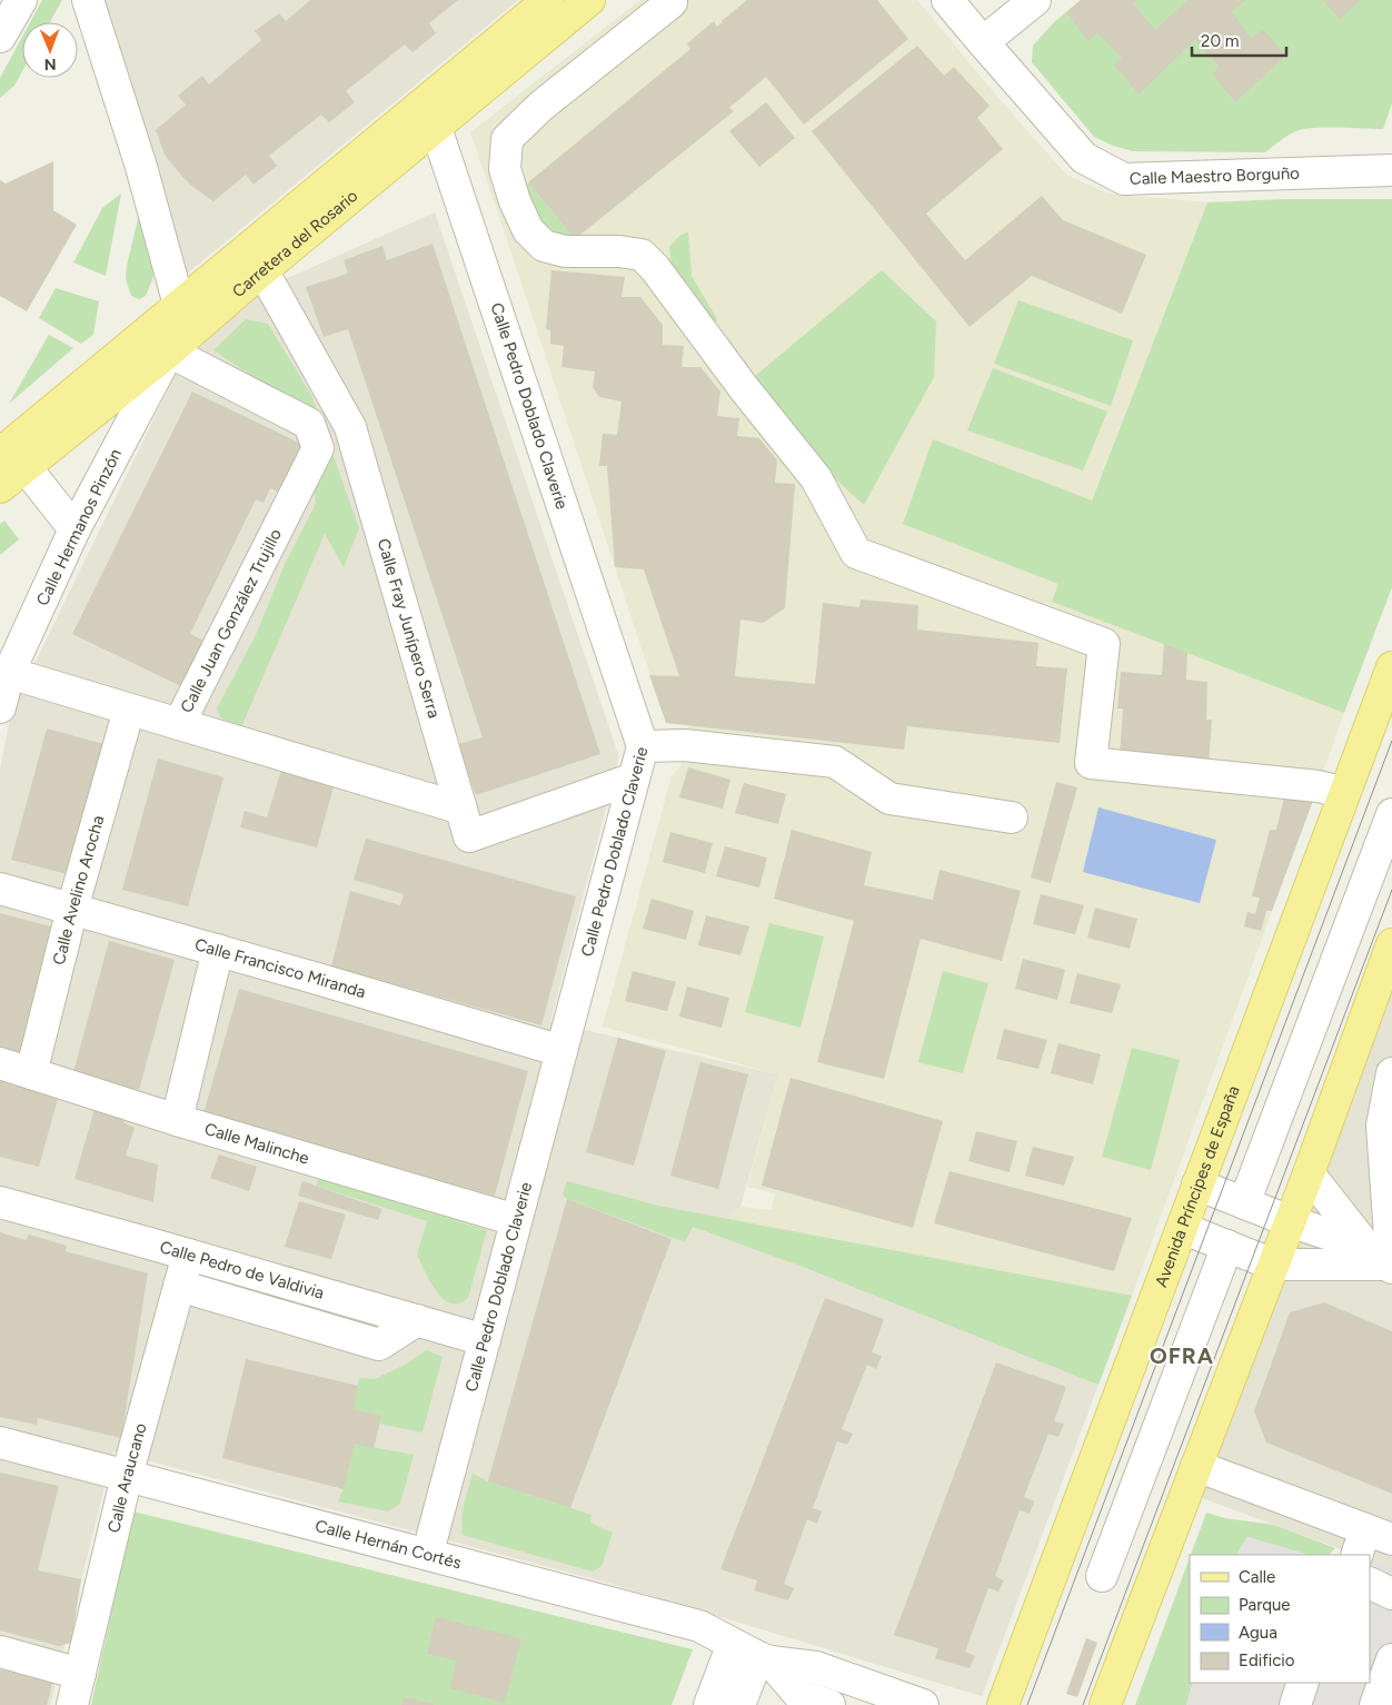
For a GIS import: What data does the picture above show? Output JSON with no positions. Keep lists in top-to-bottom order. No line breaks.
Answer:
{"streets":{"main road":["Carretera del Rosario","Avenida Príncipes de España"],"street":["Calle Maestro Borguño","Calle Pedro Doblado Claverie","Calle Hermanos Pinzón","Calle Juan González Trujillo","Calle Fray Junípero Serra","Calle Avelino Arocha","Calle Francisco Miranda","Calle Malinche","Calle Pedro de Valdivia","Calle Araucano","Calle Hernán Cortés"]},"crossings":[["Carretera del Rosario","Calle Pedro Doblado Claverie"],["Carretera del Rosario","Calle Hermanos Pinzón"],["Carretera del Rosario","Calle Juan González Trujillo"],["Carretera del Rosario","Calle Fray Junípero Serra"],["Calle Pedro Doblado Claverie","Calle Fray Junípero Serra"],["Calle Pedro Doblado Claverie","Calle Francisco Miranda"],["Calle Pedro Doblado Claverie","Calle Malinche"],["Calle Pedro Doblado Claverie","Calle Pedro de Valdivia"],["Calle Pedro Doblado Claverie","Calle Hernán Cortés"],["Calle Hermanos Pinzón","Calle Juan González Trujillo"],["Calle Juan González Trujillo","Calle Avelino Arocha"],["Calle Avelino Arocha","Calle Francisco Miranda"],["Calle Avelino Arocha","Calle Malinche"],["Calle Pedro de Valdivia","Calle Araucano"],["Calle Araucano","Calle Hernán Cortés"]],"districts":["OFRA"],"legend":["Calle","Parque","Agua","Edificio"],"scale_bar":"20 m","north":"bottom"}
